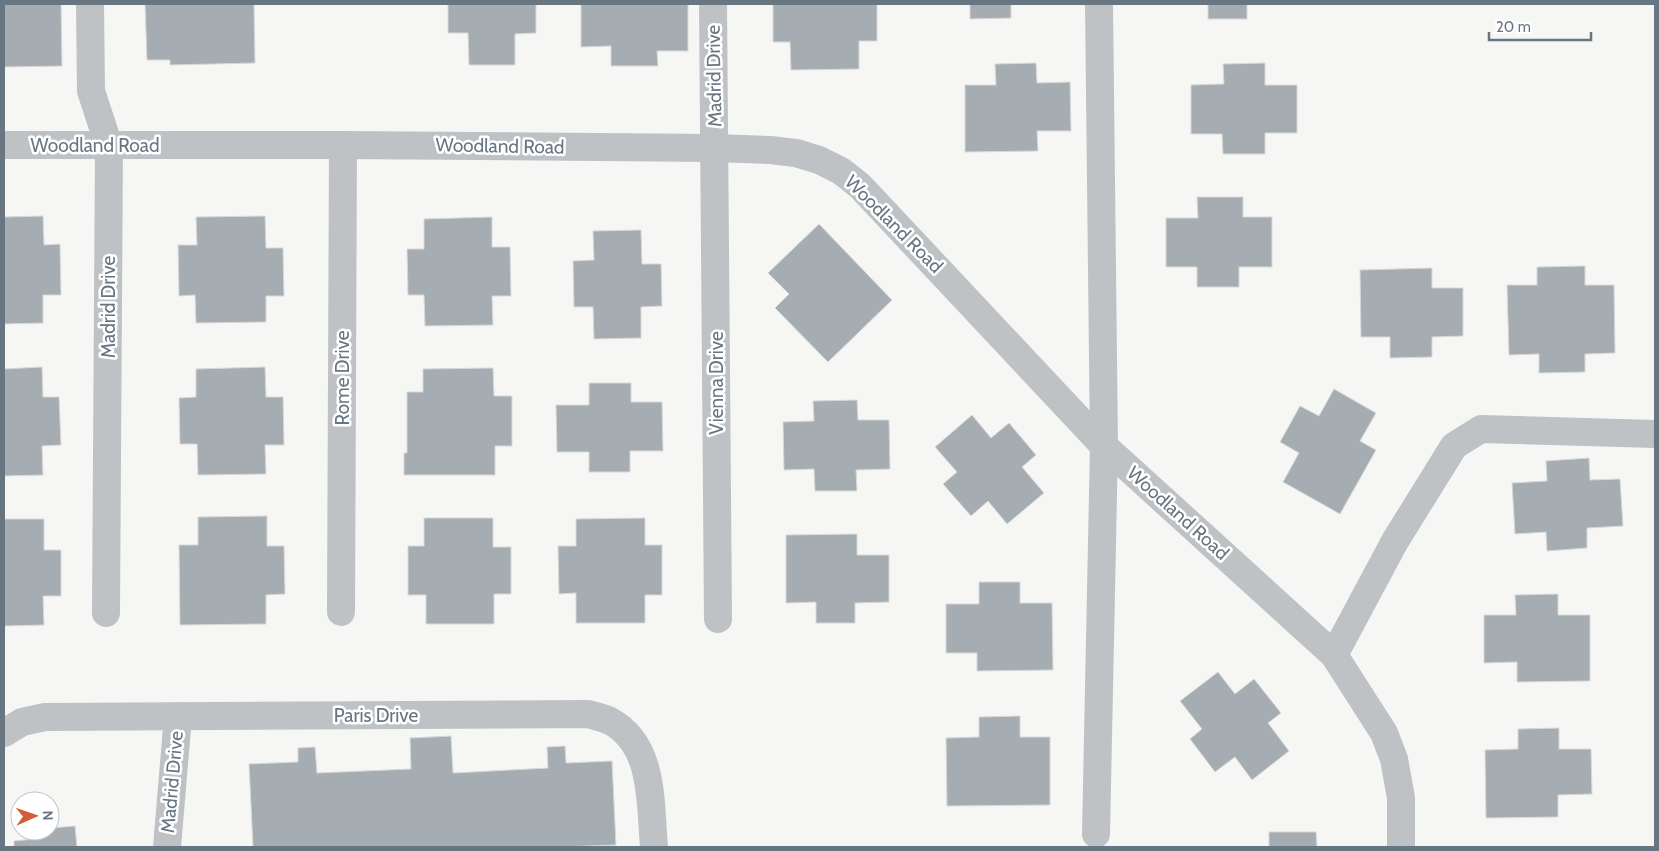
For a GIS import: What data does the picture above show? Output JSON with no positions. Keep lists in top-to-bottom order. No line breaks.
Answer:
{"streets":{"lane":["Madrid Drive","Woodland Road","Rome Drive","Vienna Drive","Paris Drive"]},"crossings":[["Madrid Drive","Woodland Road"],["Madrid Drive","Vienna Drive"],["Madrid Drive","Paris Drive"],["Woodland Road","Rome Drive"],["Woodland Road","Vienna Drive"]],"scale_bar":"20 m","north":"right"}
